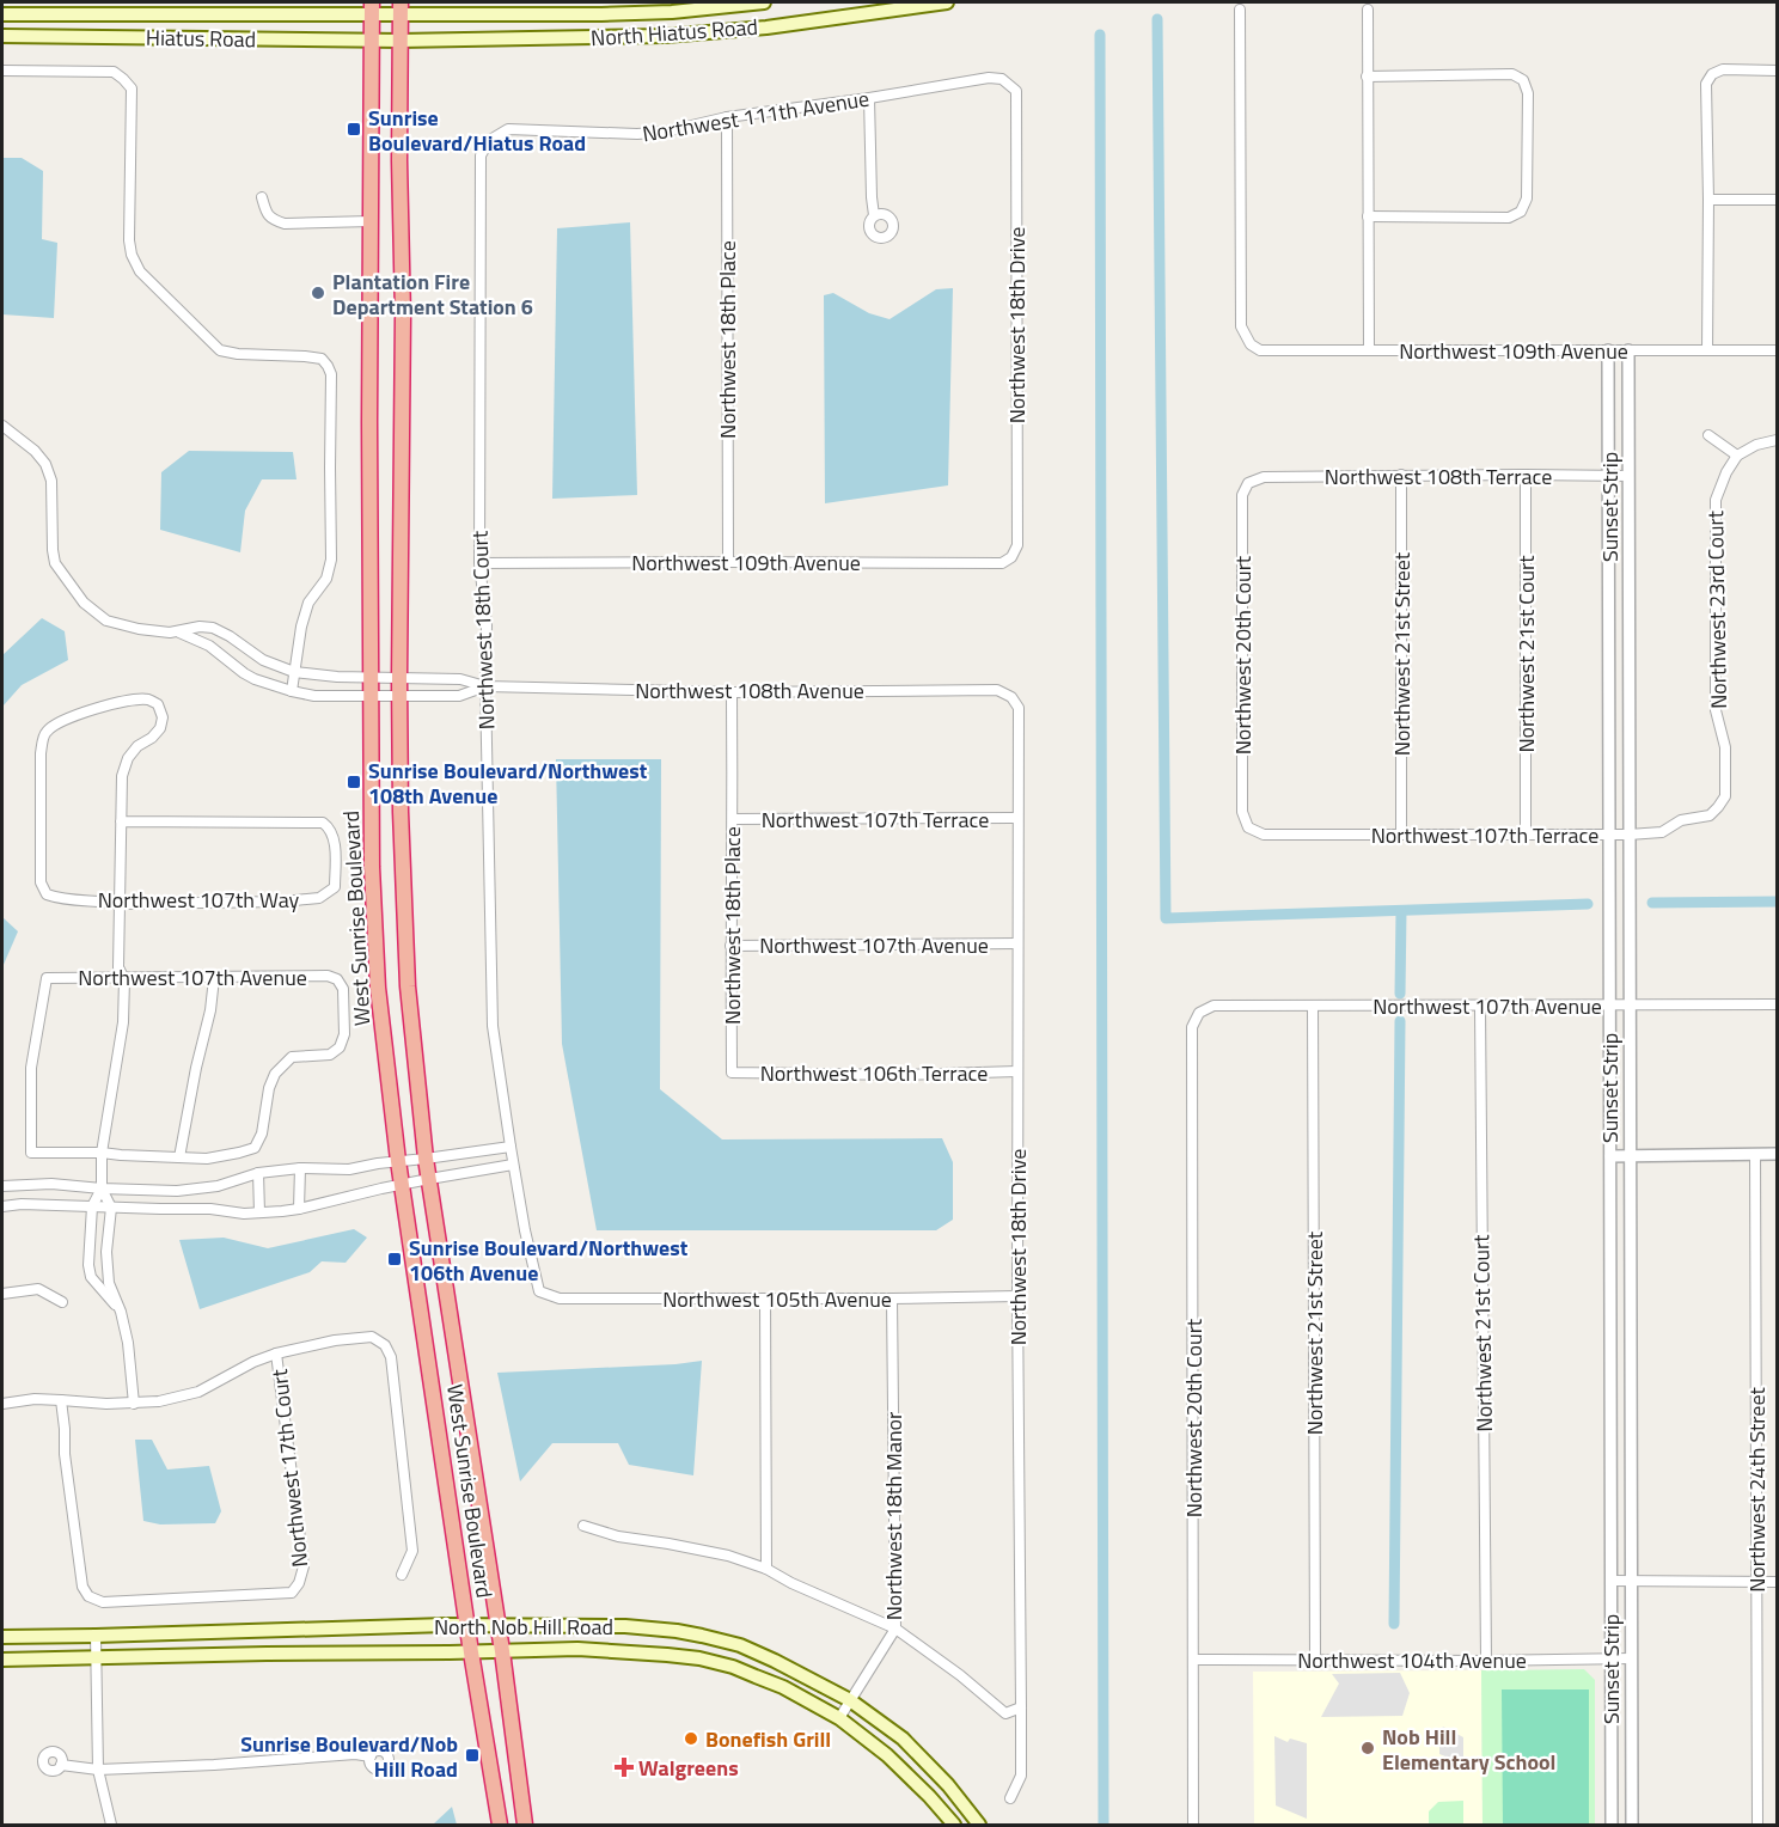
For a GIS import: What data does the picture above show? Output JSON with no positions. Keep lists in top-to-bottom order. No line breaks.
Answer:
{"streets":{"highway":["West Sunrise Boulevard"],"main road":["North Hiatus Road","Hiatus Road","North Nob Hill Road"],"street":["Northwest 111th Avenue","Northwest 18th Drive","Northwest 18th Place","Northwest 109th Avenue","Northwest 108th Terrace","Sunset Strip","Northwest 23rd Court","Northwest 18th Court","Northwest 21st Street","Northwest 21st Court","Northwest 20th Court","Northwest 108th Avenue","Northwest 107th Terrace","Northwest 107th Way","Northwest 107th Avenue","Northwest 106th Terrace","Northwest 105th Avenue","Northwest 17th Court","Northwest 24th Street","Northwest 18th Manor","Northwest 104th Avenue"]},"crossings":[["North Hiatus Road","Hiatus Road"],["North Hiatus Road","West Sunrise Boulevard"],["Hiatus Road","West Sunrise Boulevard"],["Northwest 111th Avenue","Northwest 18th Drive"],["Northwest 111th Avenue","Northwest 18th Place"],["Northwest 111th Avenue","Northwest 18th Court"],["Northwest 18th Drive","Northwest 109th Avenue"],["Northwest 18th Drive","Northwest 108th Avenue"],["Northwest 18th Drive","Northwest 107th Terrace"],["Northwest 18th Drive","Northwest 107th Avenue"],["Northwest 18th Drive","Northwest 106th Terrace"],["Northwest 18th Drive","Northwest 105th Avenue"],["Northwest 18th Place","Northwest 109th Avenue"],["Northwest 18th Place","Northwest 108th Avenue"],["Northwest 18th Place","Northwest 107th Terrace"],["Northwest 18th Place","Northwest 107th Avenue"],["Northwest 18th Place","Northwest 106th Terrace"],["Northwest 109th Avenue","Sunset Strip"],["Northwest 109th Avenue","Northwest 18th Court"],["Northwest 108th Terrace","Sunset Strip"],["Northwest 108th Terrace","Northwest 21st Street"],["Northwest 108th Terrace","Northwest 21st Court"],["Northwest 108th Terrace","Northwest 20th Court"],["Sunset Strip","Northwest 107th Terrace"],["Sunset Strip","Northwest 107th Avenue"],["Sunset Strip","Northwest 104th Avenue"],["Northwest 23rd Court","Northwest 107th Terrace"],["Northwest 18th Court","Northwest 108th Avenue"],["Northwest 18th Court","Northwest 105th Avenue"],["Northwest 21st Street","Northwest 107th Terrace"],["Northwest 21st Street","Northwest 107th Avenue"],["Northwest 21st Street","Northwest 104th Avenue"],["Northwest 21st Court","Northwest 107th Terrace"],["Northwest 21st Court","Northwest 107th Avenue"],["Northwest 21st Court","Northwest 104th Avenue"],["Northwest 20th Court","Northwest 107th Terrace"],["Northwest 20th Court","Northwest 107th Avenue"],["Northwest 20th Court","Northwest 104th Avenue"],["Northwest 108th Avenue","West Sunrise Boulevard"],["West Sunrise Boulevard","North Nob Hill Road"],["Northwest 105th Avenue","Northwest 18th Manor"],["Northwest 18th Manor","North Nob Hill Road"]],"places":{"transit":["Sunrise Boulevard/Hiatus Road","Sunrise Boulevard/Northwest 108th Avenue","Sunrise Boulevard/Northwest 106th Avenue","Sunrise Boulevard/Nob Hill Road"],"other":["Plantation Fire Department Station 6","Bonefish Grill","Nob Hill Elementary School"],"health":["Walgreens"]}}
